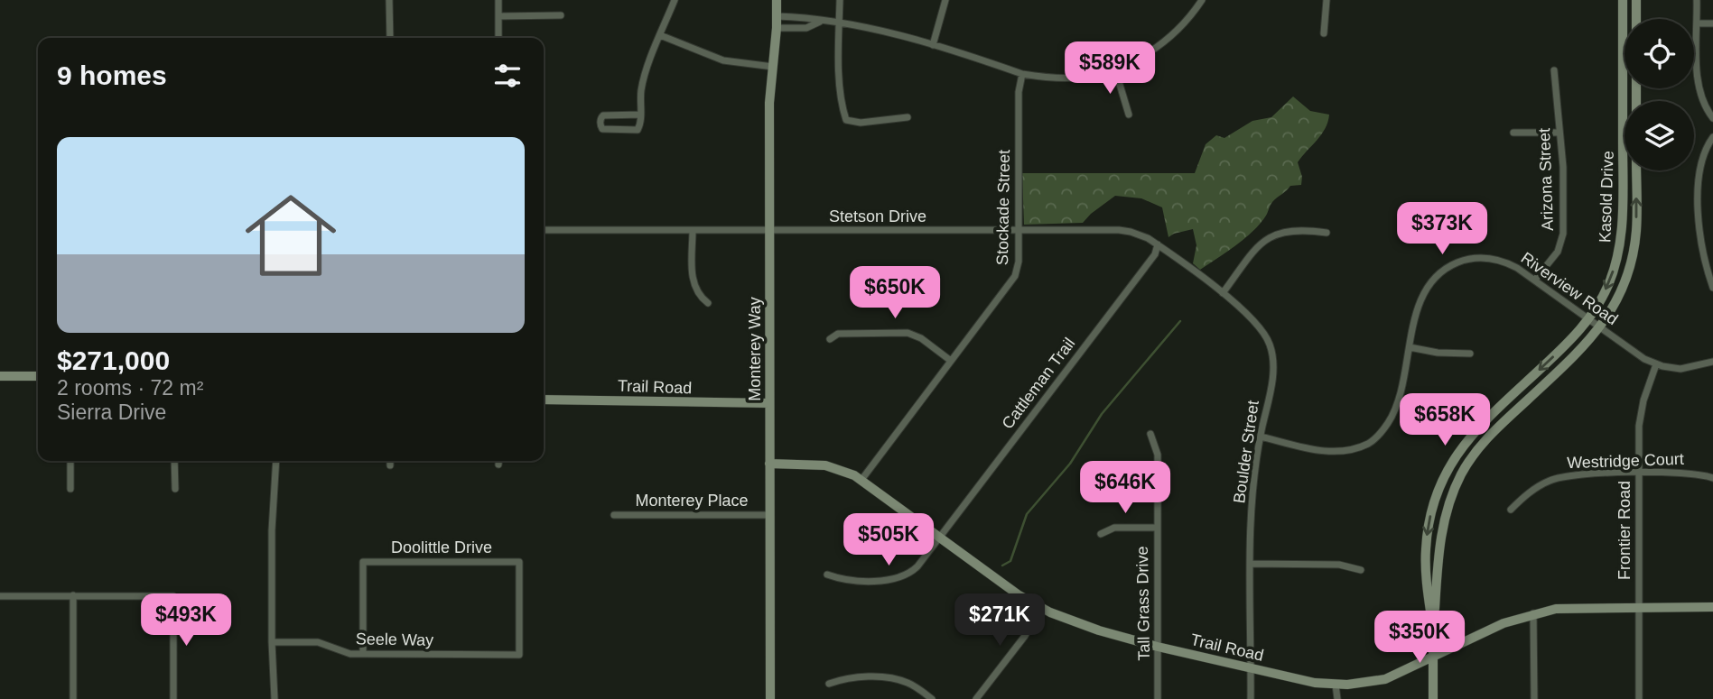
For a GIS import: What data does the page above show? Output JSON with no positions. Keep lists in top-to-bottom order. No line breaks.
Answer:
{"streets":{"street":["Arizona Street","Kasold Drive","Stockade Street","Stetson Drive","Riverview Road","Monterey Way","Cattleman Trail","Trail Road","Boulder Street","Westridge Court","Monterey Place","Frontier Road","Doolittle Drive","Tall Grass Drive","Seele Way"]},"crossings":[["Arizona Street","Riverview Road"],["Kasold Drive","Riverview Road"],["Kasold Drive","Trail Road"],["Stockade Street","Stetson Drive"],["Stockade Street","Trail Road"],["Stetson Drive","Monterey Way"],["Stetson Drive","Cattleman Trail"],["Stetson Drive","Boulder Street"],["Riverview Road","Boulder Street"],["Riverview Road","Frontier Road"],["Monterey Way","Trail Road"],["Monterey Way","Monterey Place"],["Cattleman Trail","Trail Road"],["Trail Road","Boulder Street"],["Trail Road","Frontier Road"],["Trail Road","Tall Grass Drive"],["Westridge Court","Frontier Road"],["Doolittle Drive","Seele Way"]],"page":{"heading":"9 homes","price":["$589K","$373K","$650K","$658K","$646K","$505K","$493K","$271K","$350K"],"list":[{"name":"$271,000","note":"2 rooms · 72 m² · Sierra Drive"}]}}
